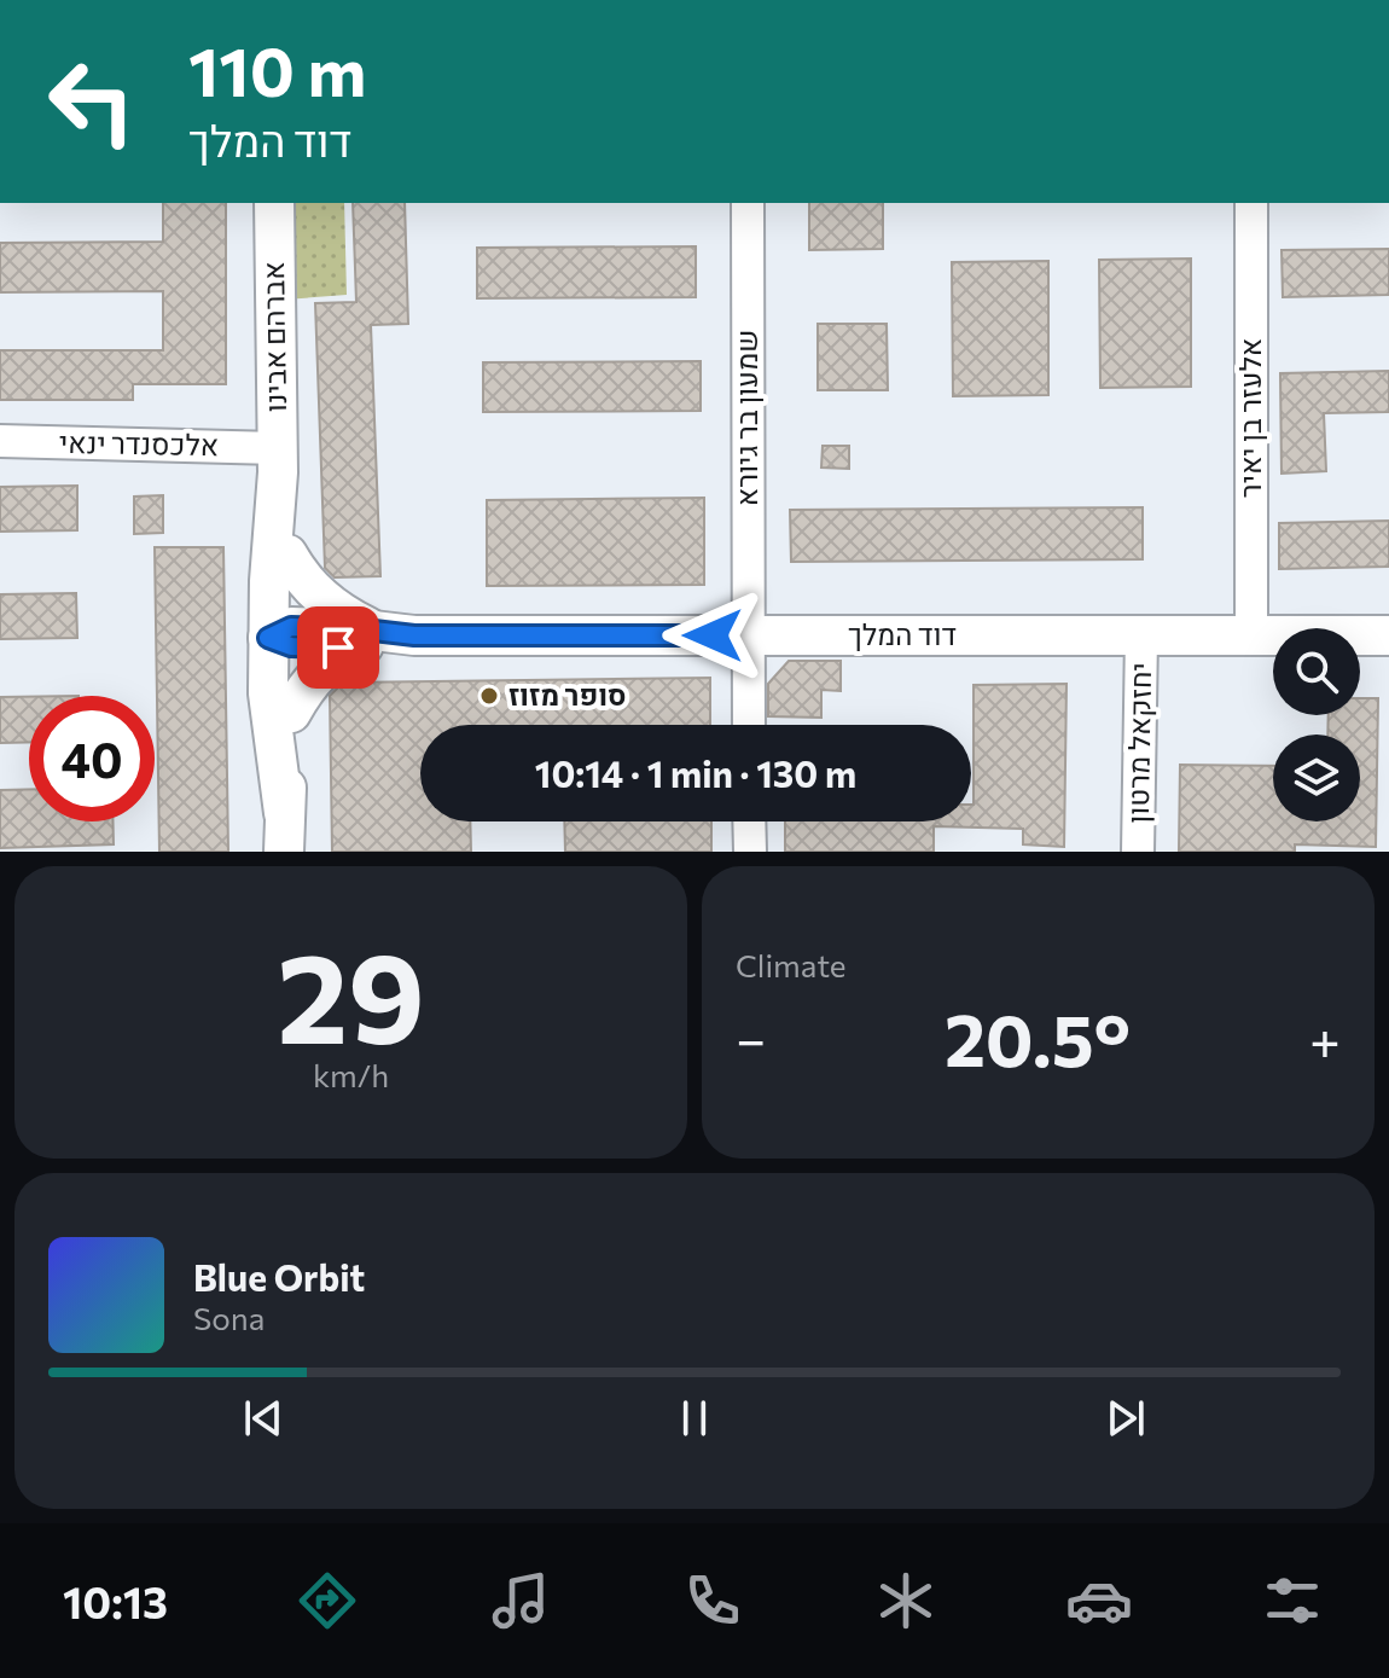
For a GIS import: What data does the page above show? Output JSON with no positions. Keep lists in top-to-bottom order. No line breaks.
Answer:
{"streets":{"street":["אברהם אבינו","שמעון בר גיורא","אלעזר בן יאיר","אלכסנדר ינאי","דוד המלך","יחזקאל מרטון"]},"crossings":[["אברהם אבינו","אלכסנדר ינאי"],["אברהם אבינו","דוד המלך"],["שמעון בר גיורא","דוד המלך"],["אלעזר בן יאיר","דוד המלך"],["דוד המלך","יחזקאל מרטון"]],"places":["סופר מזוז"],"page":{"turn":["110 m","דוד המלך"],"limit":"40","trip":"10:14 · 1 min · 130 m","tile":[["29","km/h"],"Climate"],"heat":["−","20.5°","+"],"song":["Blue Orbit","Sona"],"tabs":"10:13"}}
